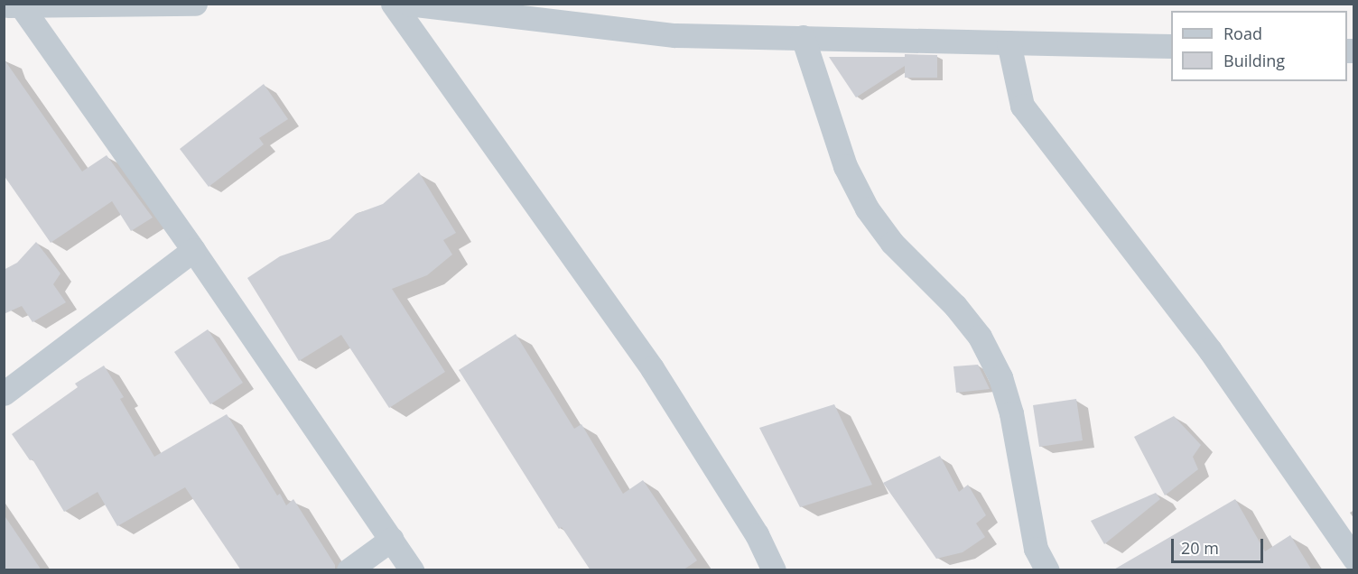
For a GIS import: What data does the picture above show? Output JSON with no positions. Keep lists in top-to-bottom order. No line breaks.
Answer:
{"legend":["Road","Building"],"scale_bar":"20 m"}
